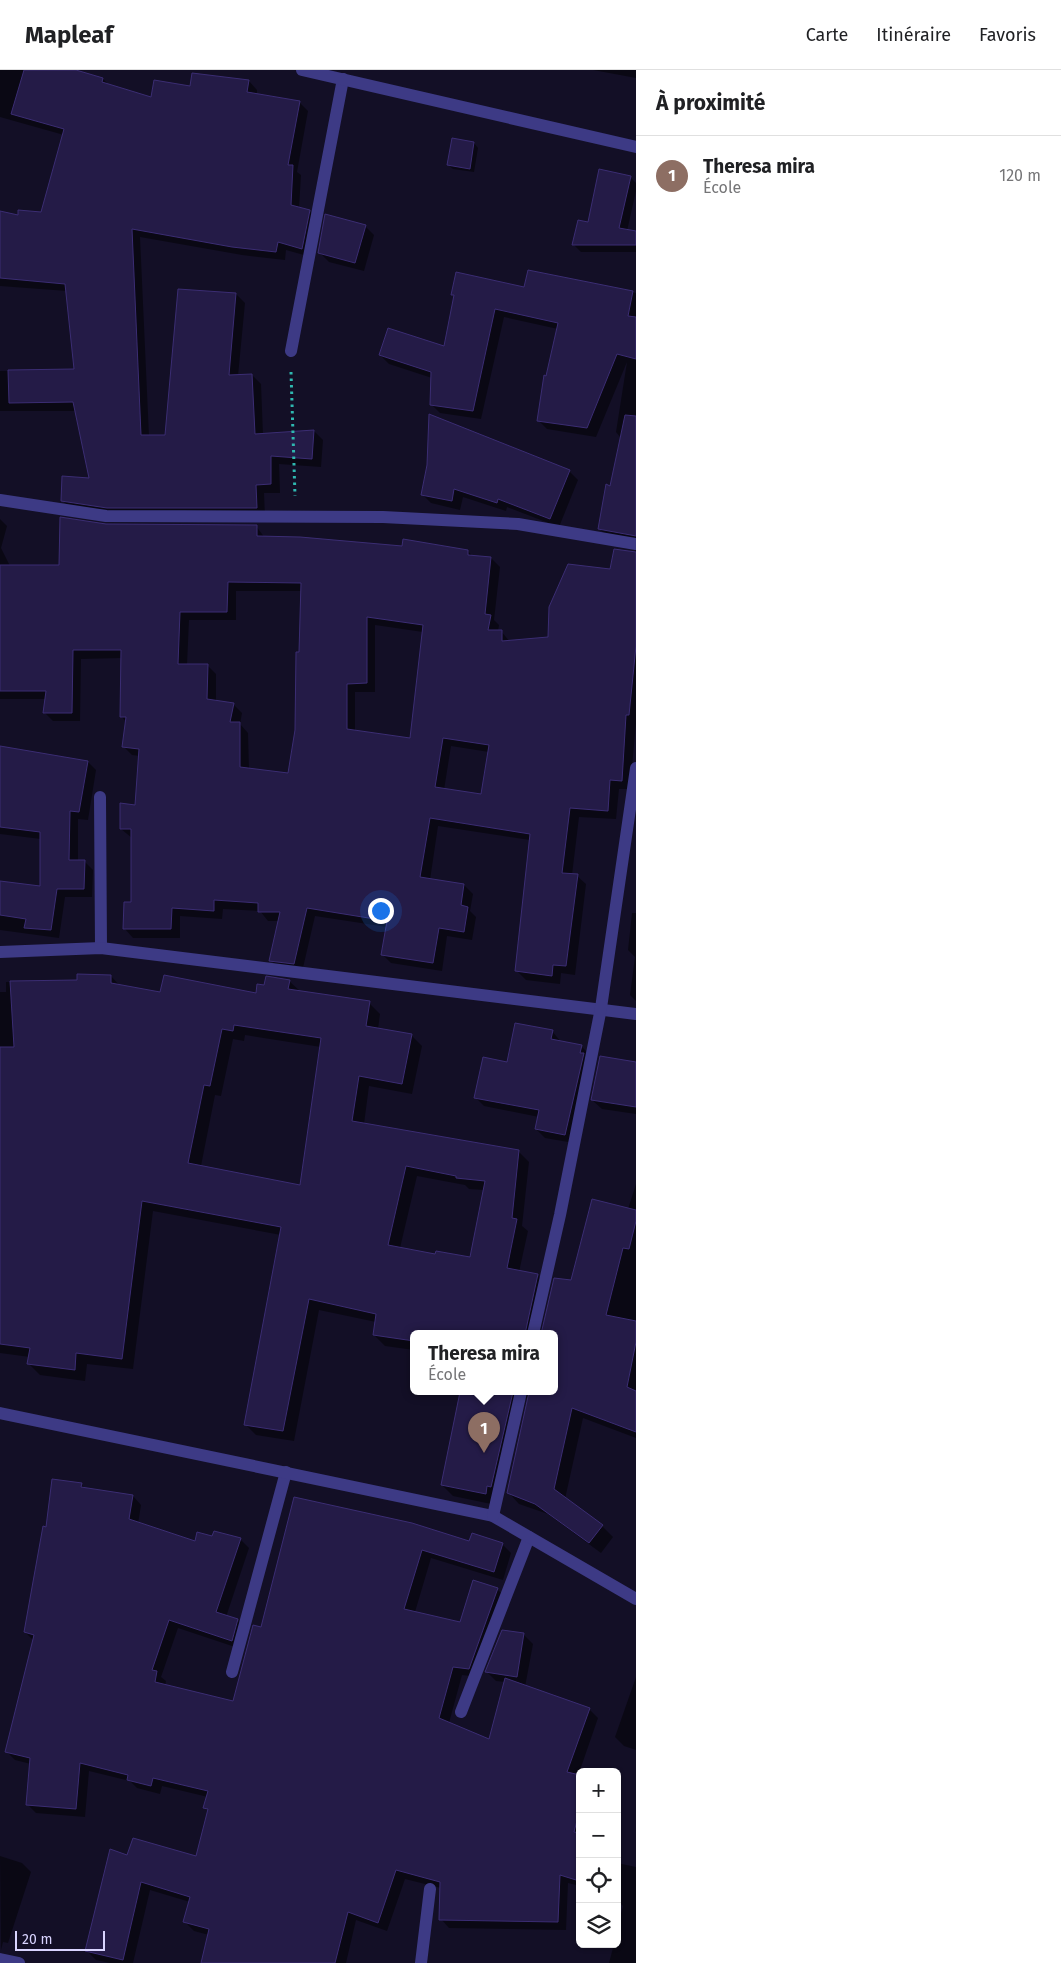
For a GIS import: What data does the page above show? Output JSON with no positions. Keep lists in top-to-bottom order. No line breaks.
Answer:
{"scale_bar":"20 m","page":{"header":"Mapleaf","nav":["Carte","Itinéraire","Favoris"],"heading":"À proximité","list":[{"mark":"1","name":"Theresa mira","note":"École","value":"120 m"}],"popup":["Theresa mira","École"],"pins":"1","map_buttons":["+","−"],"scale":"20 m"}}
